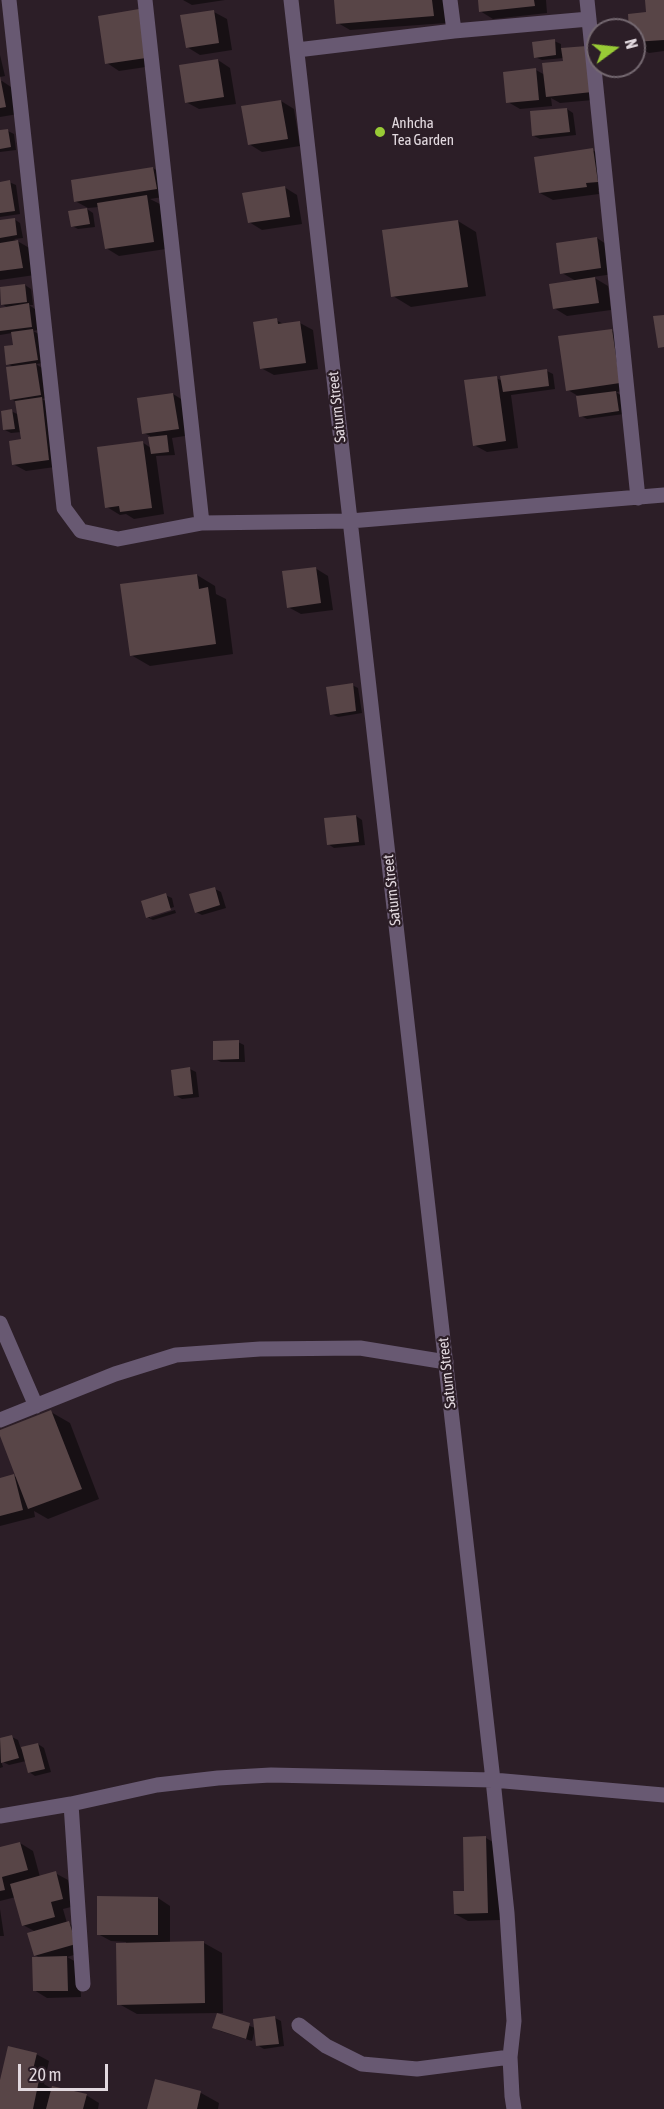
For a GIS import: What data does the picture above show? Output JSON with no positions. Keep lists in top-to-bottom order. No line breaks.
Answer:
{"streets":{"street":["Saturn Street"]},"places":["Anhcha Tea Garden"],"scale_bar":"20 m","north":"right"}
